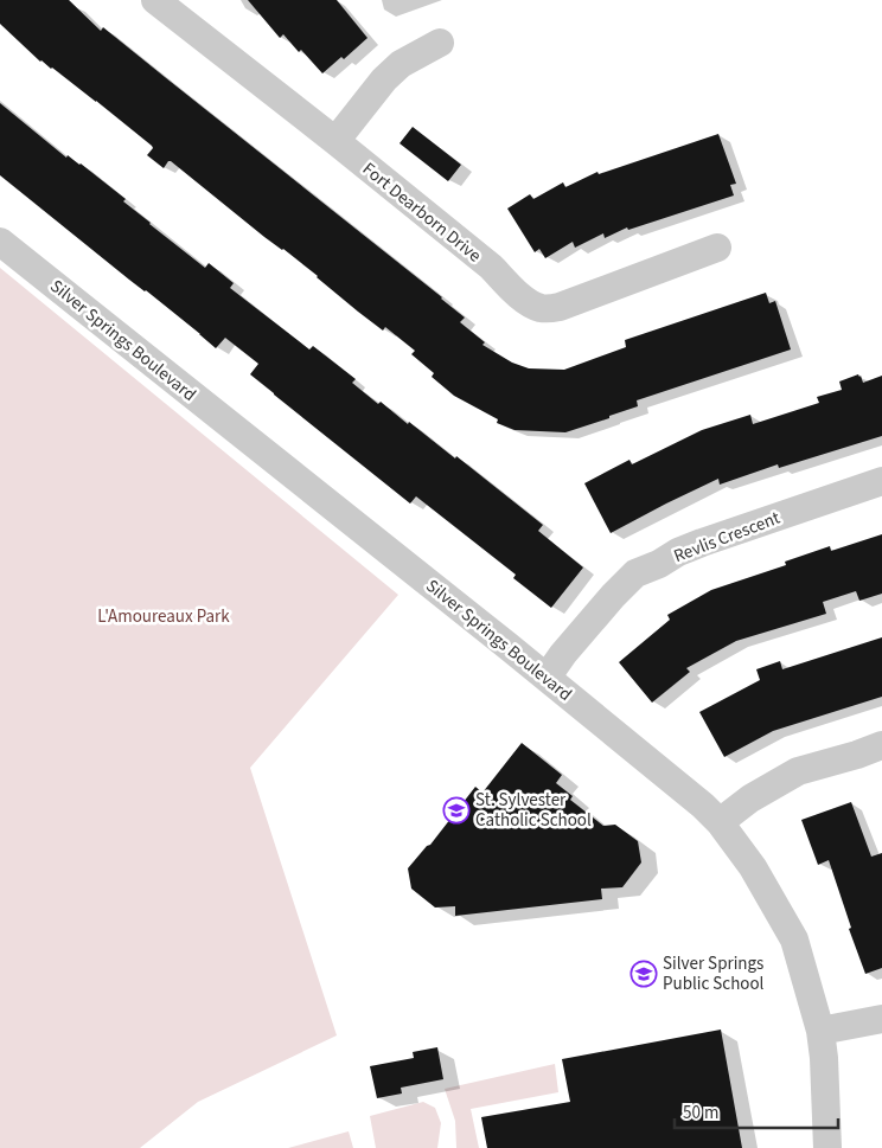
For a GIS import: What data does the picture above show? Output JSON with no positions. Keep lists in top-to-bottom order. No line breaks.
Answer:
{"streets":{"street":["Fort Dearborn Drive","Silver Springs Boulevard","Revlis Crescent"]},"crossings":[["Silver Springs Boulevard","Revlis Crescent"]],"parks":["L'Amoureaux Park"],"places":{"school or university":["St. Sylvester Catholic School","Silver Springs Public School"]},"scale_bar":"50 m"}
